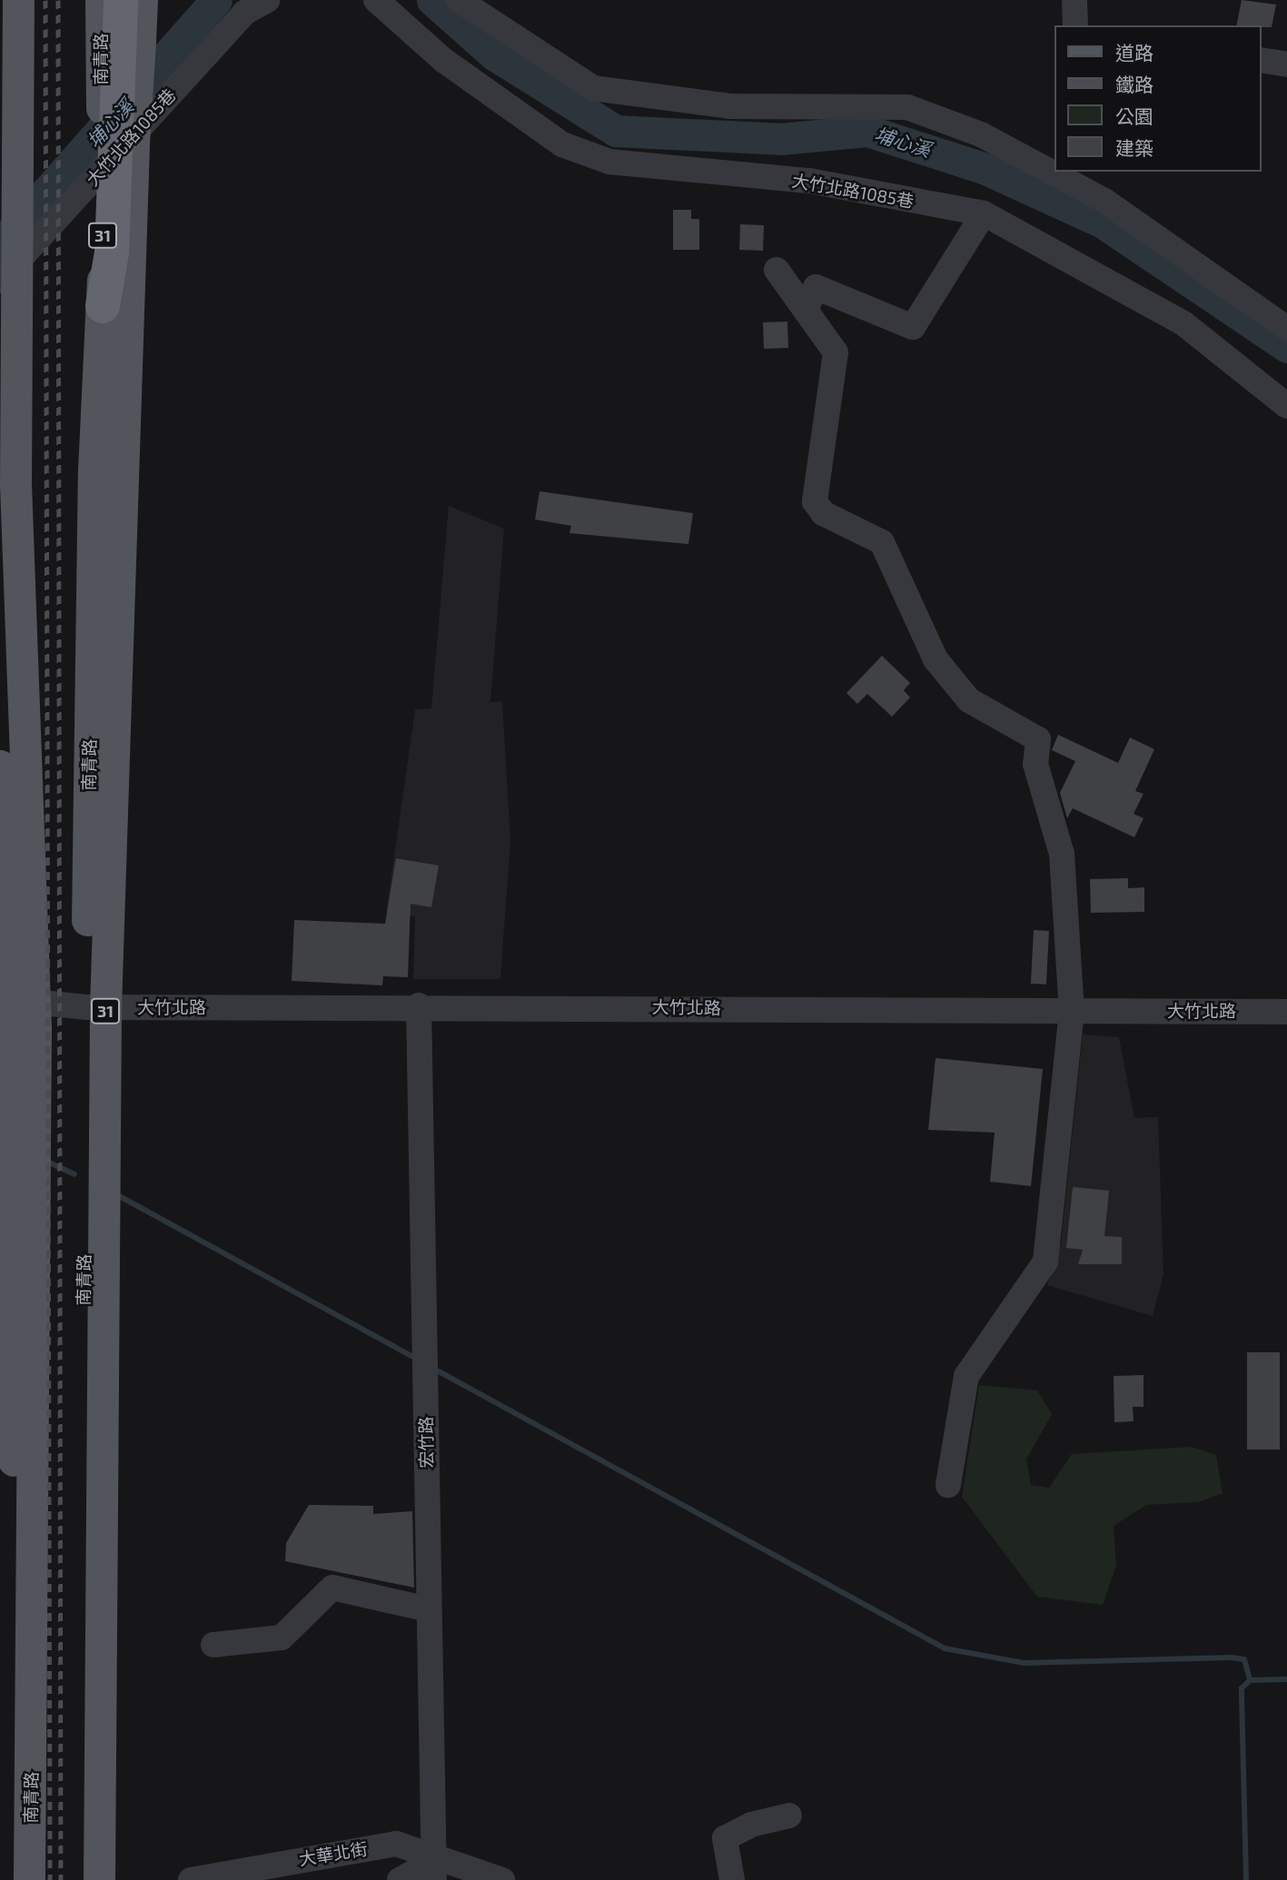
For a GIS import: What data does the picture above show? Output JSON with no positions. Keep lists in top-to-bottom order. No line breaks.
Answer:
{"streets":{"main road":["南青路","31"],"street":["大竹北路1085巷","大竹北路","宏竹路","大華北街"]},"crossings":[["南青路","31"],["南青路","大竹北路"],["31","大竹北路"],["大竹北路","宏竹路"],["宏竹路","大華北街"]],"water":["埔心溪"],"legend":["道路","鐵路","公園","建築"]}
